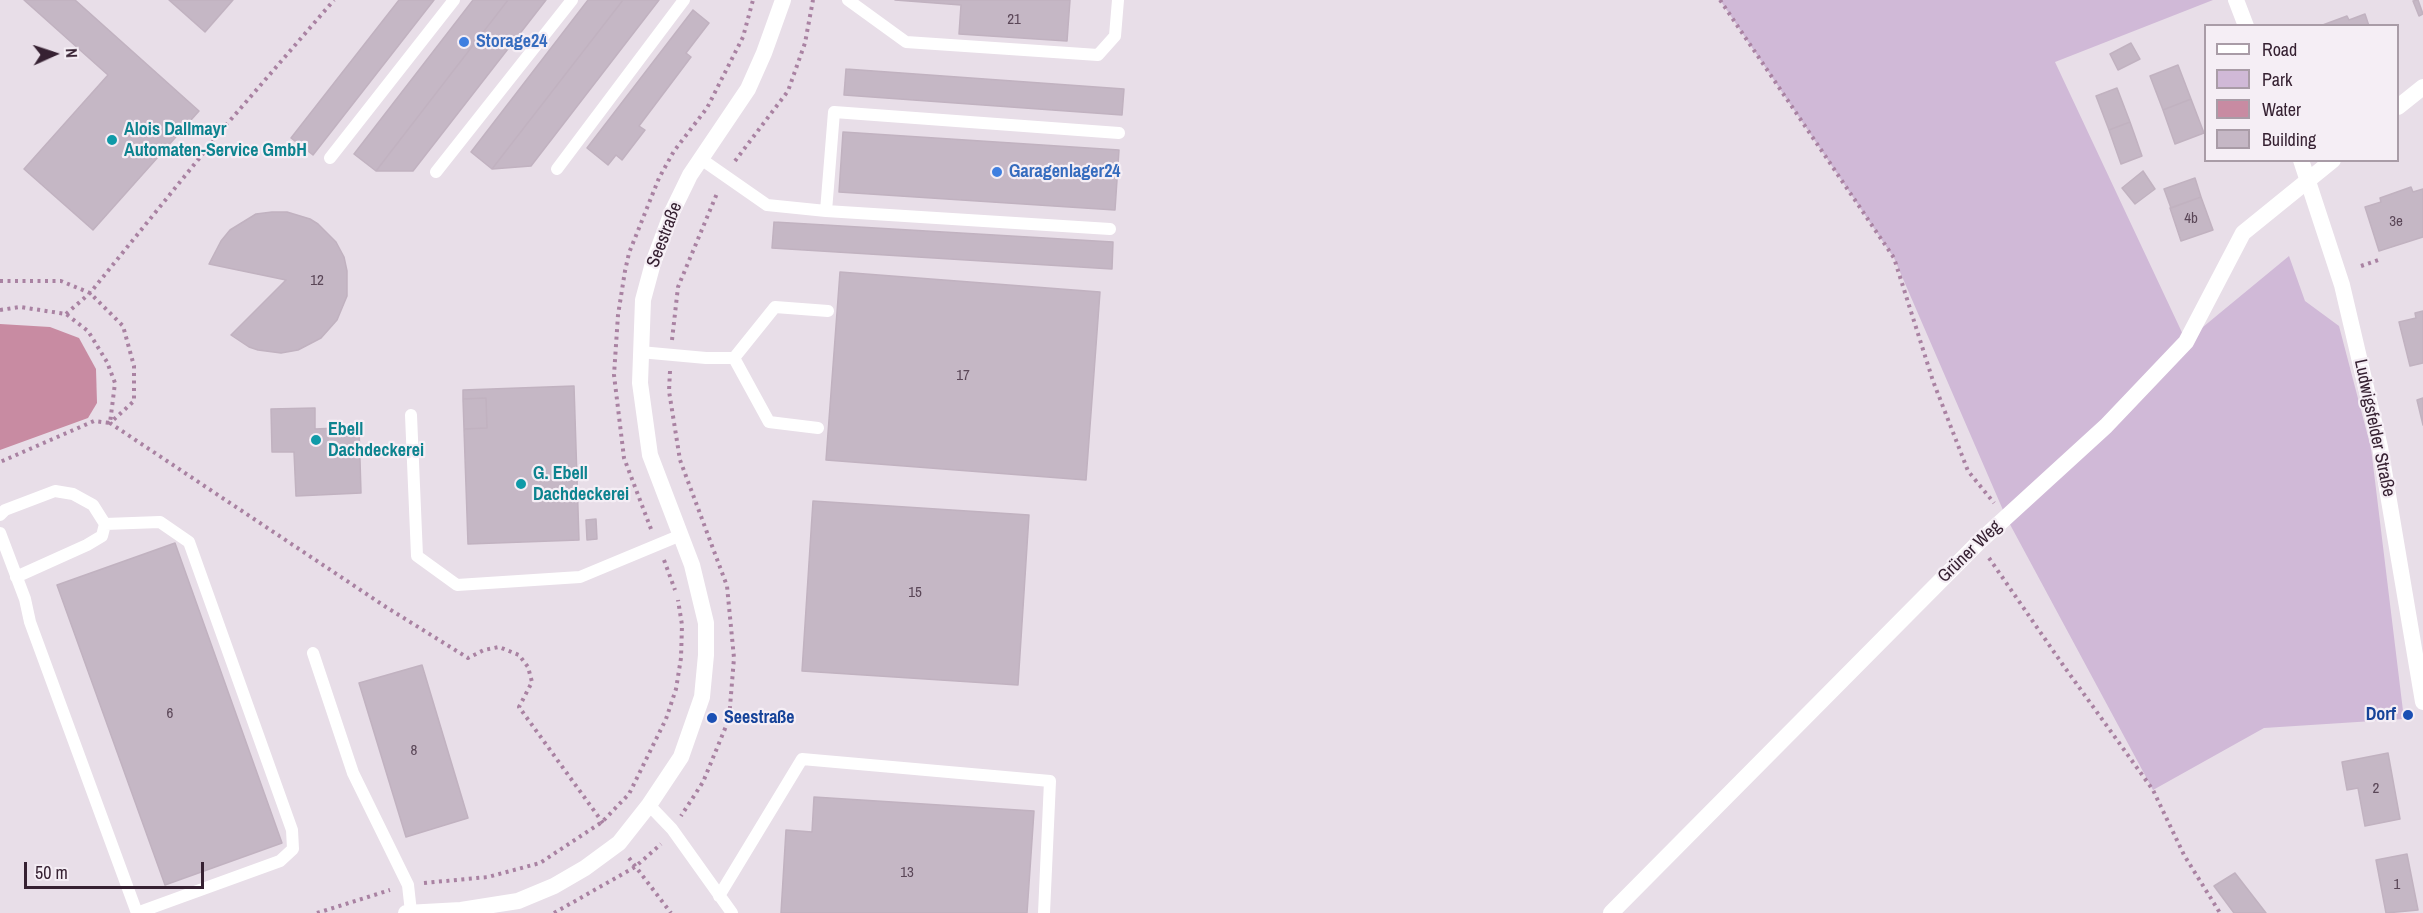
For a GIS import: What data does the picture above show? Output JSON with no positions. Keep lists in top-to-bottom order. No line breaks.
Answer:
{"streets":{"street":["Seestraße","Ludwigsfelder Straße","Grüner Weg"]},"crossings":[["Ludwigsfelder Straße","Grüner Weg"]],"places":["Storage24","Alois Dallmayr Automaten-Service GmbH","Garagenlager24","Ebell Dachdeckerei","G. Ebell Dachdeckerei","Dorf","Seestraße"],"house_numbers":["21","4b","3e","12","17","15","6","8","2","13","1"],"legend":["Road","Park","Water","Building"],"scale_bar":"50 m","north":"right"}
